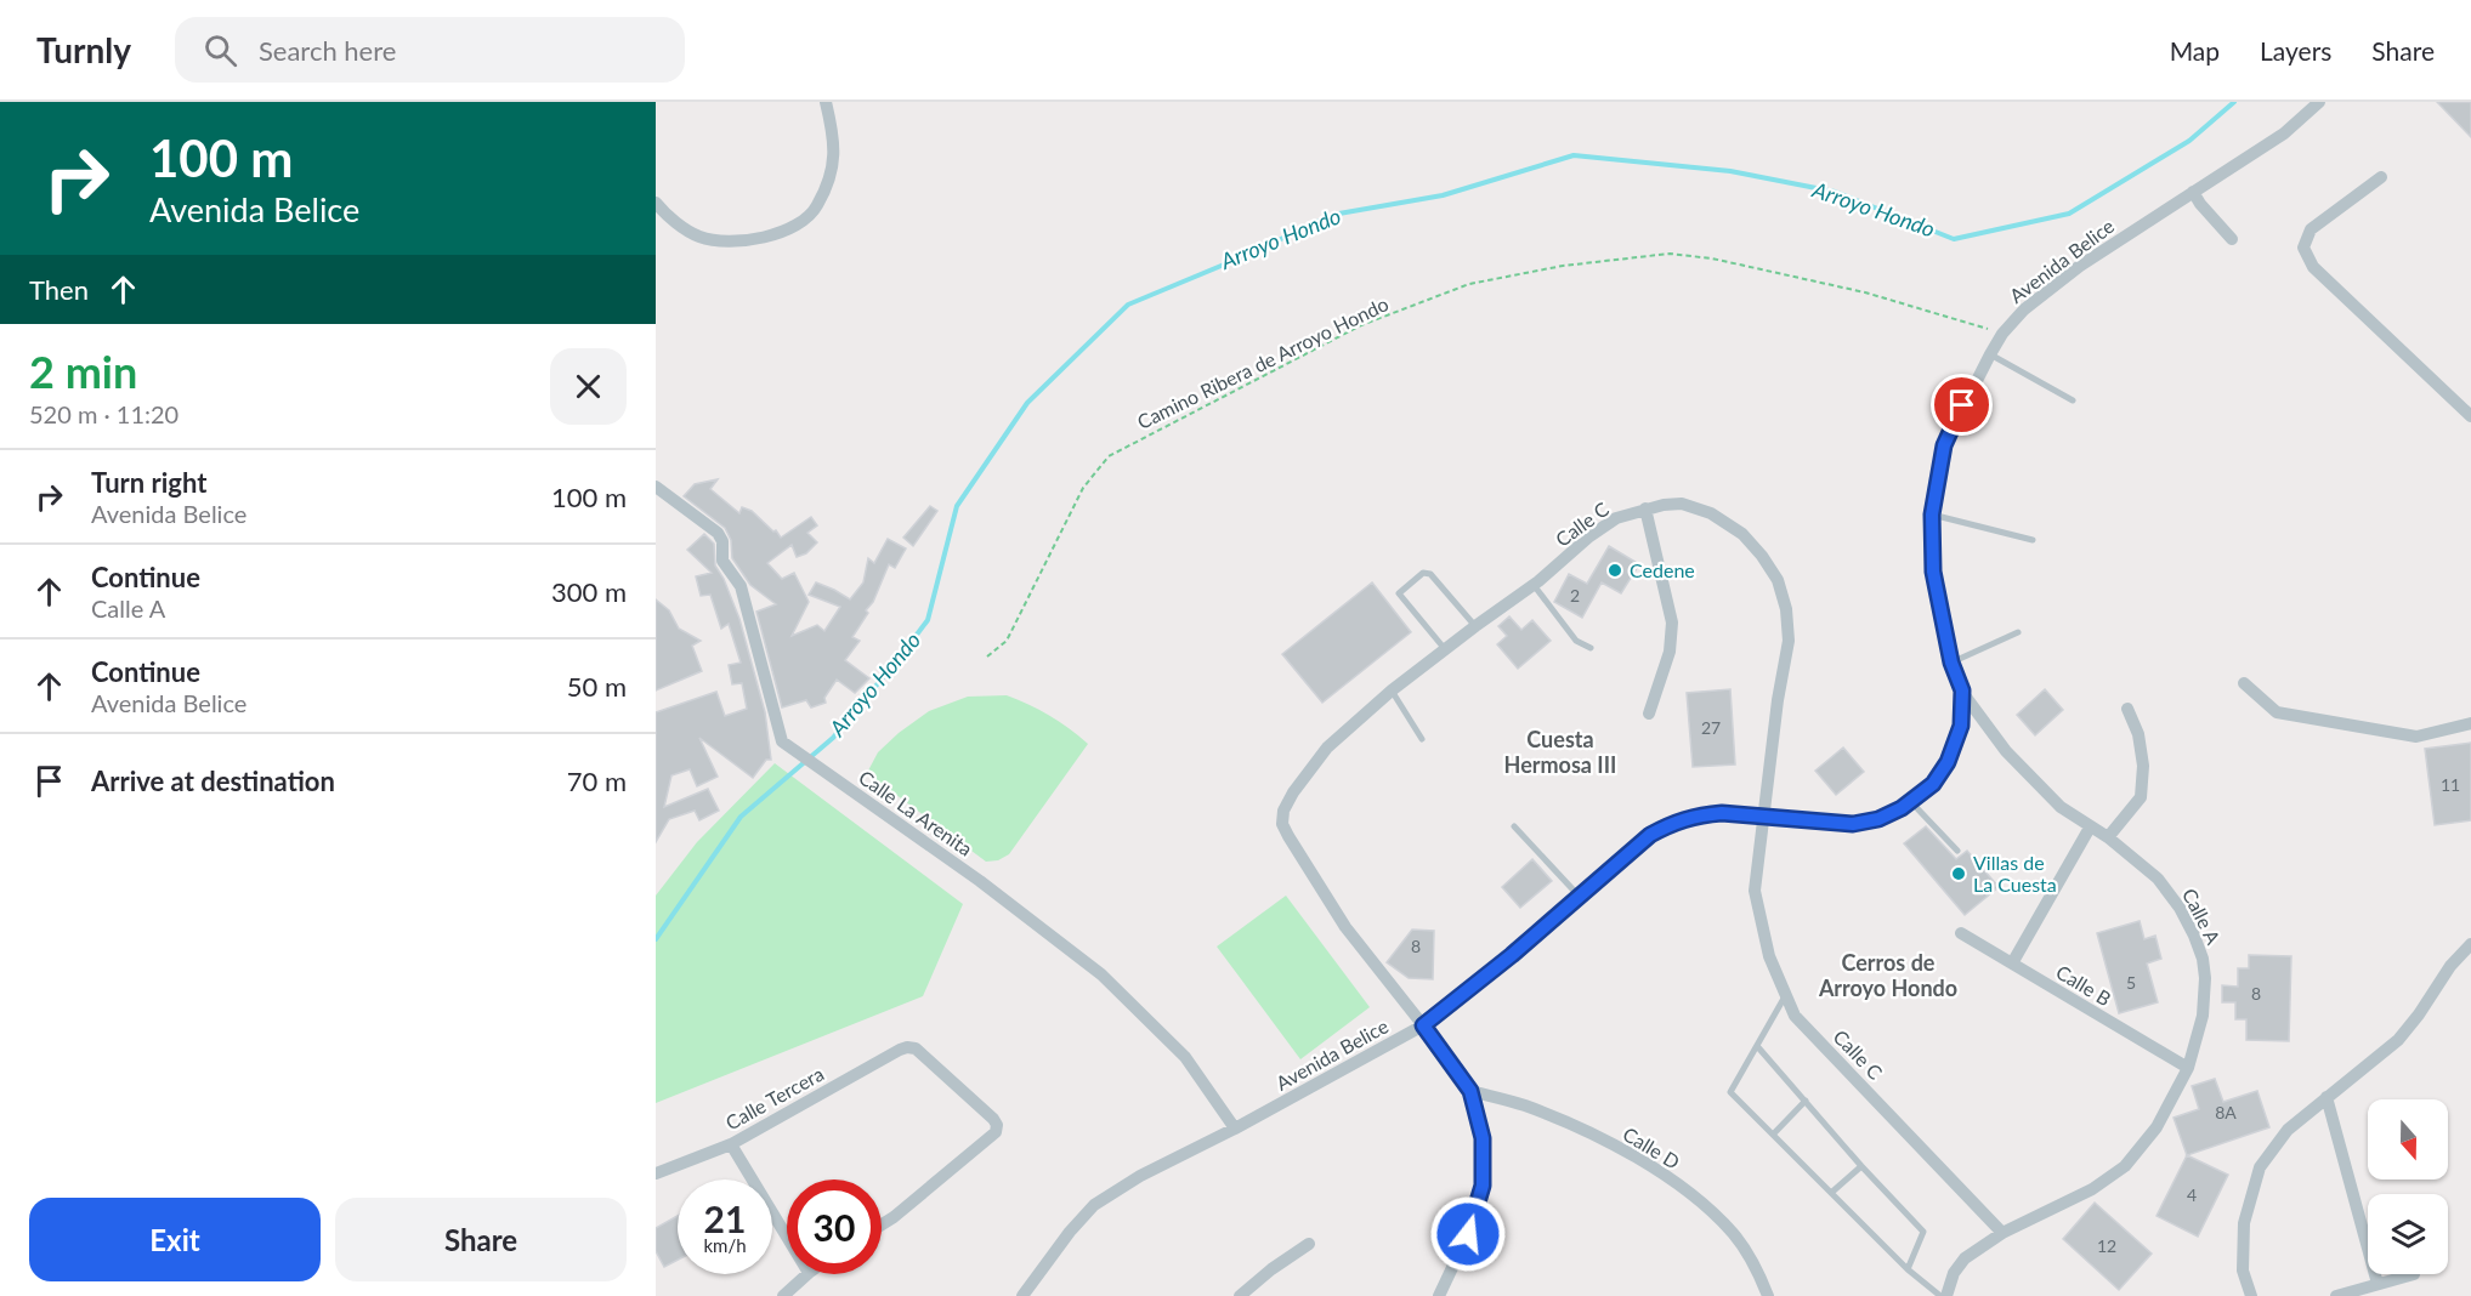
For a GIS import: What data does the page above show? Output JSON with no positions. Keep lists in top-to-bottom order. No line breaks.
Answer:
{"streets":{"street":["Avenida Belice","Calle C","Calle La Arenita","Calle A","Calle B","Calle Tercera","Calle D"],"path":["Camino Ribera de Arroyo Hondo"]},"crossings":[["Avenida Belice","Camino Ribera de Arroyo Hondo"],["Avenida Belice","Calle C"],["Avenida Belice","Calle La Arenita"],["Avenida Belice","Calle A"],["Calle C","Calle A"],["Calle C","Calle D"],["Calle A","Calle B"]],"districts":["Cuesta Hermosa III","Cerros de Arroyo Hondo"],"water":["Arroyo Hondo"],"places":["Cedene","Villas de La Cuesta"],"house_numbers":["2","27","11","8","5","8","8A","4","12"],"north":"bottom","page":{"header":"Turnly","search":"Search here","nav":["Map","Layers","Share"],"turn":["100 m","Avenida Belice"],"then":"Then","heading":["2 min","520 m · 11:20"],"list":[{"name":"Turn right","note":"Avenida Belice","value":"100 m"},{"name":"Continue","note":"Calle A","value":"300 m"},{"name":"Continue","note":"Avenida Belice","value":"50 m"},{"name":"Arrive at destination","value":"70 m"}],"speed":"21 km/h","limit":"30","buttons":["Exit","Share"]}}
